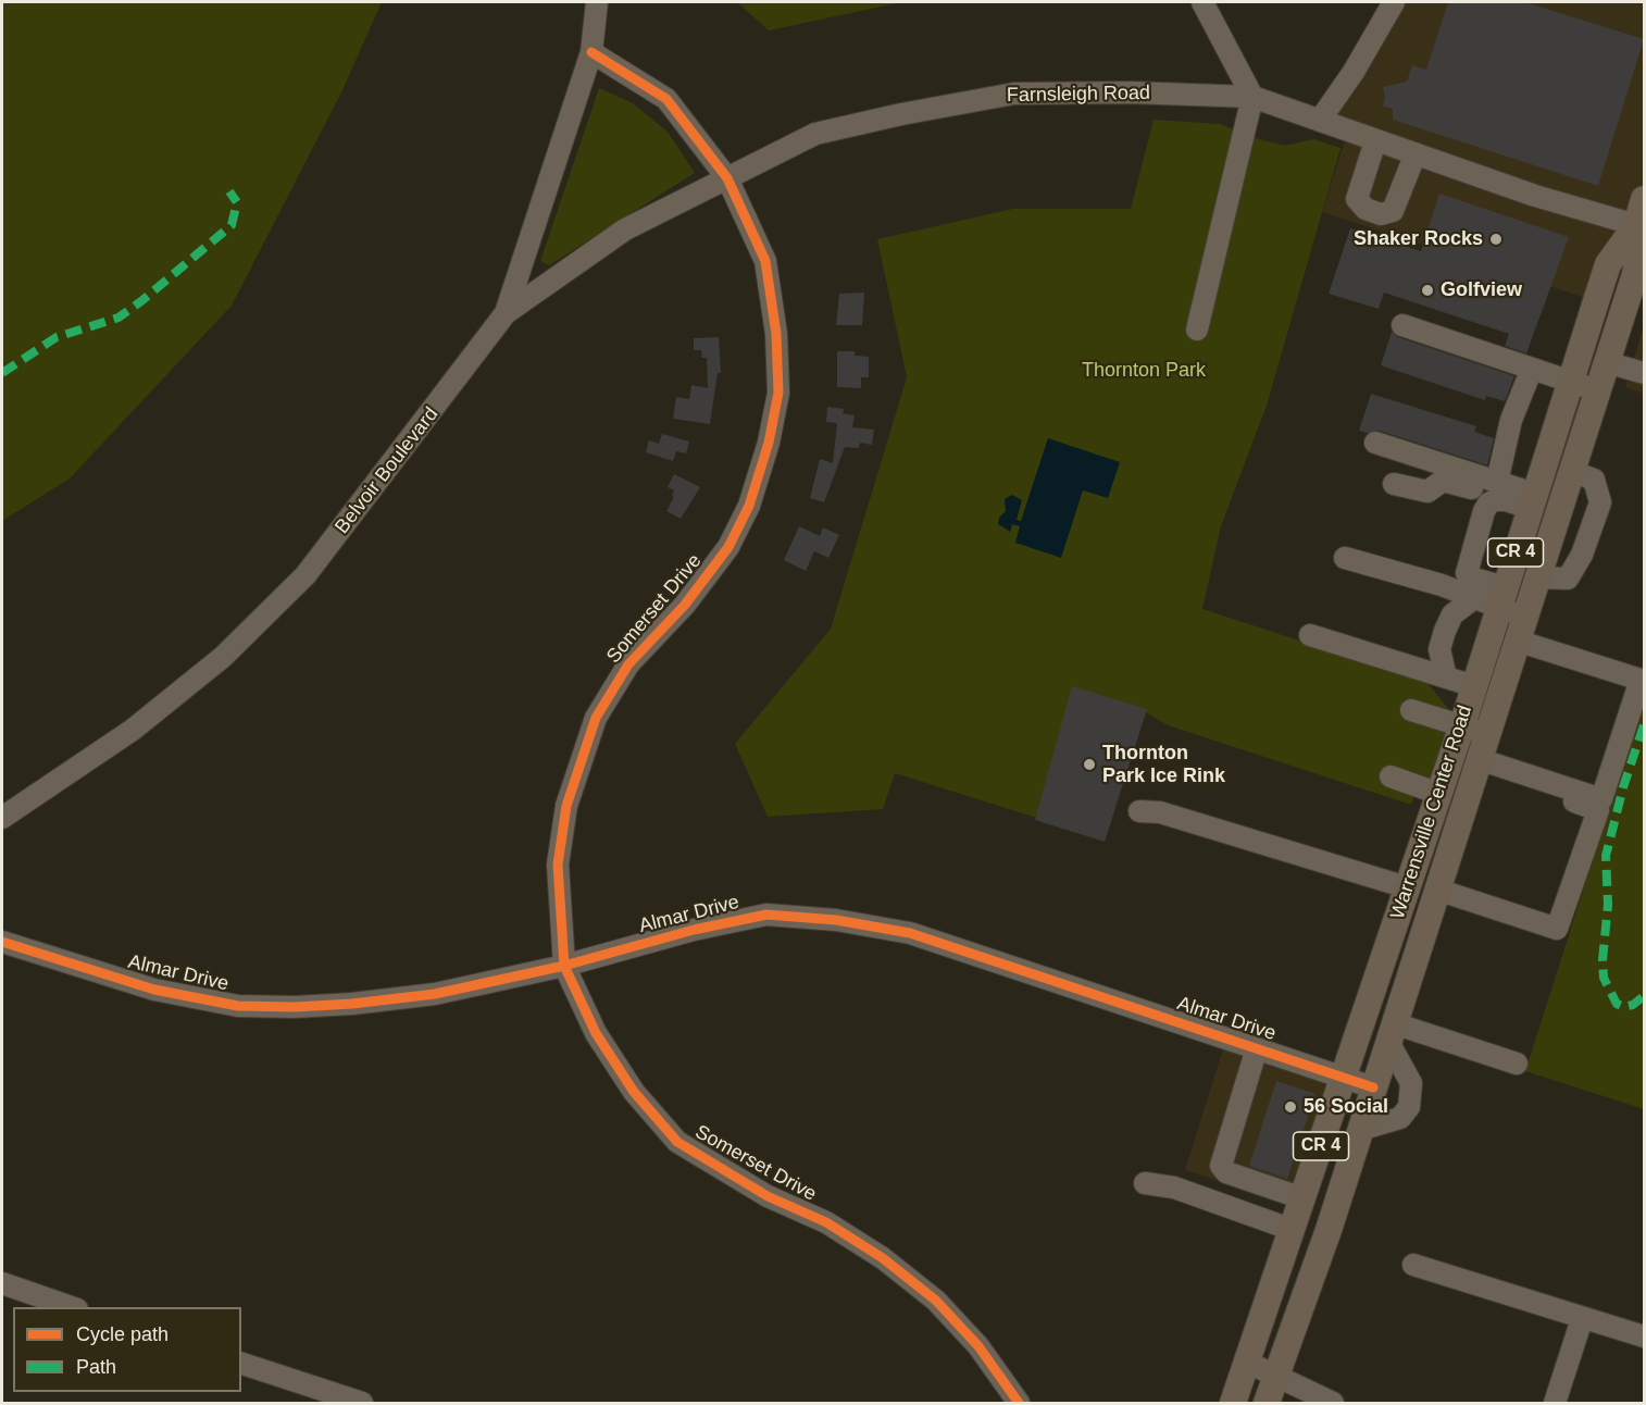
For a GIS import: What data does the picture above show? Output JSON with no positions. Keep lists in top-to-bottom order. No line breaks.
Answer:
{"streets":{"main road":["CR 4","Warrensville Center Road"],"street":["Farnsleigh Road","Belvoir Boulevard","Somerset Drive","Almar Drive"]},"crossings":[["Farnsleigh Road","Belvoir Boulevard"],["Farnsleigh Road","Somerset Drive"],["Farnsleigh Road","Warrensville Center Road"],["Belvoir Boulevard","Somerset Drive"],["Somerset Drive","Almar Drive"],["Warrensville Center Road","Almar Drive"]],"parks":["Thornton Park"],"places":["Shaker Rocks","Golfview","Thornton Park Ice Rink","56 Social"],"legend":["Cycle path","Path"]}
